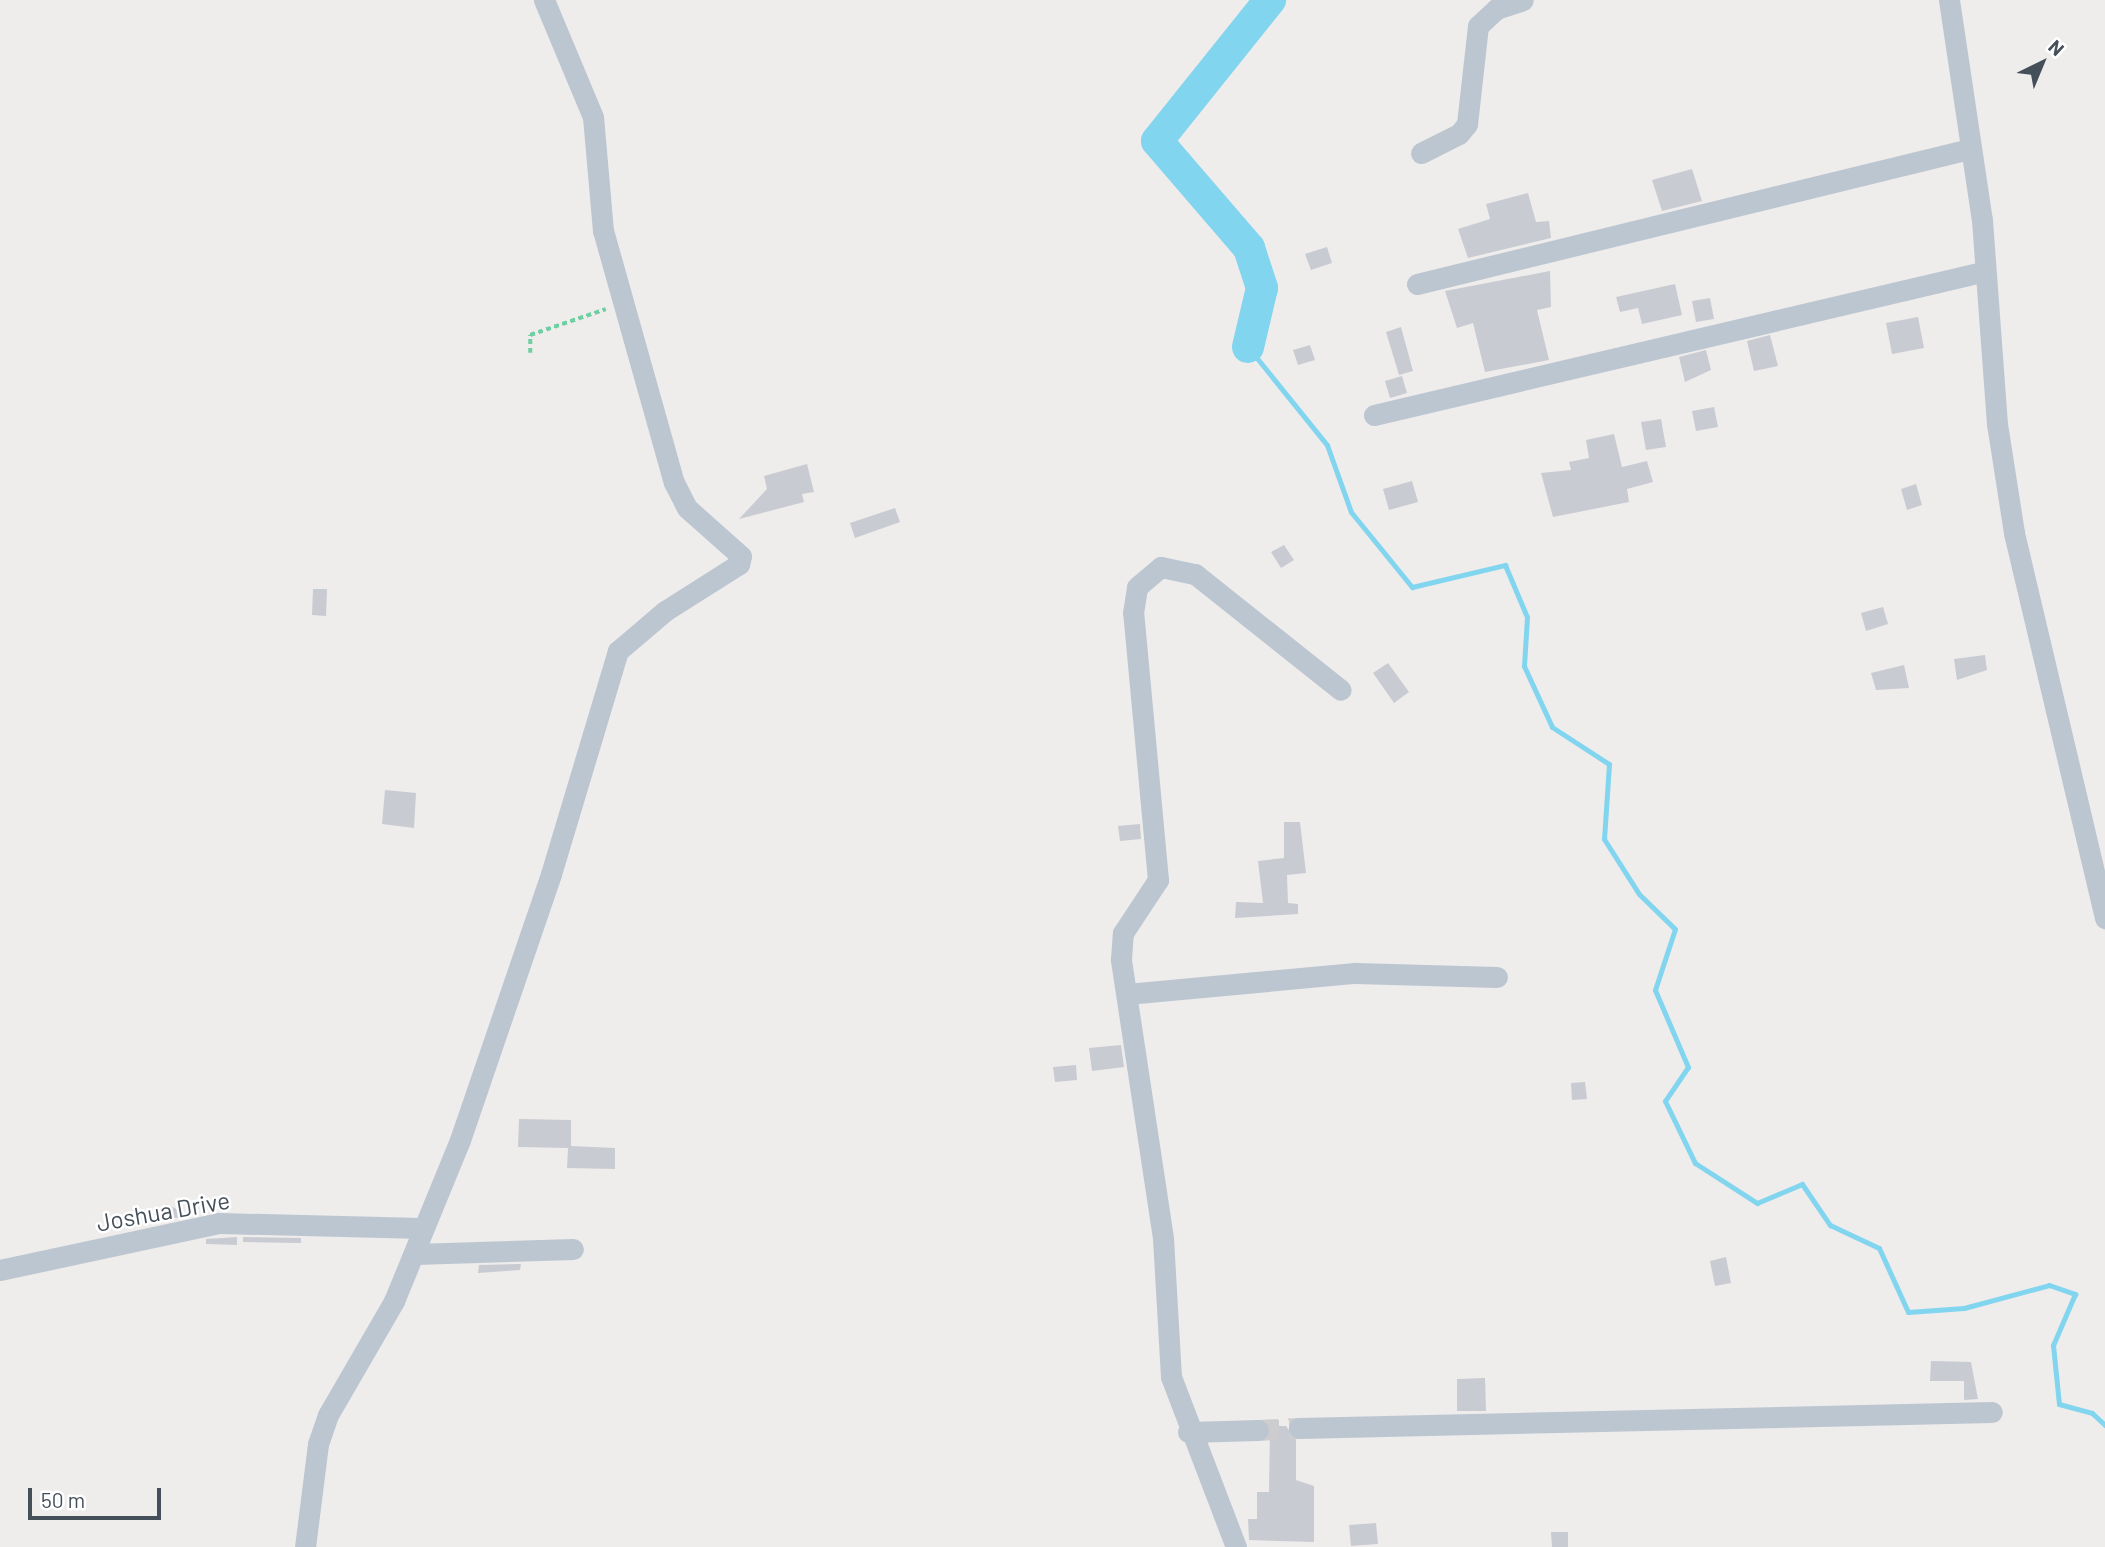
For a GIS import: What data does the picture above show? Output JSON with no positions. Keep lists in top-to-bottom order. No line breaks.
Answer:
{"streets":{"street":["Joshua Drive"]},"scale_bar":"50 m","north":"top right"}
